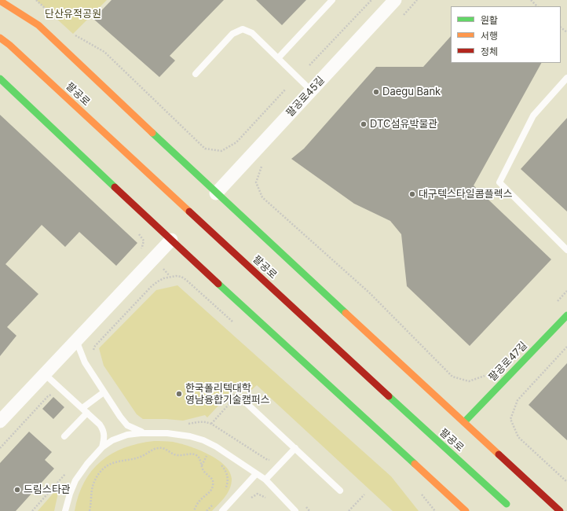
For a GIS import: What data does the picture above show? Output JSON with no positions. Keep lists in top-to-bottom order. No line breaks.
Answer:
{"streets":{"main road":["팔공로","팔공로47길"],"street":["팔공로45길"]},"parks":["단산유적공원"],"places":["Daegu Bank","DTC섬유박물관","대구텍스타일콤플렉스","한국폴리텍대학 영남융합기술캠퍼스","드림스타관"],"legend":["원활","서행","정체"]}
